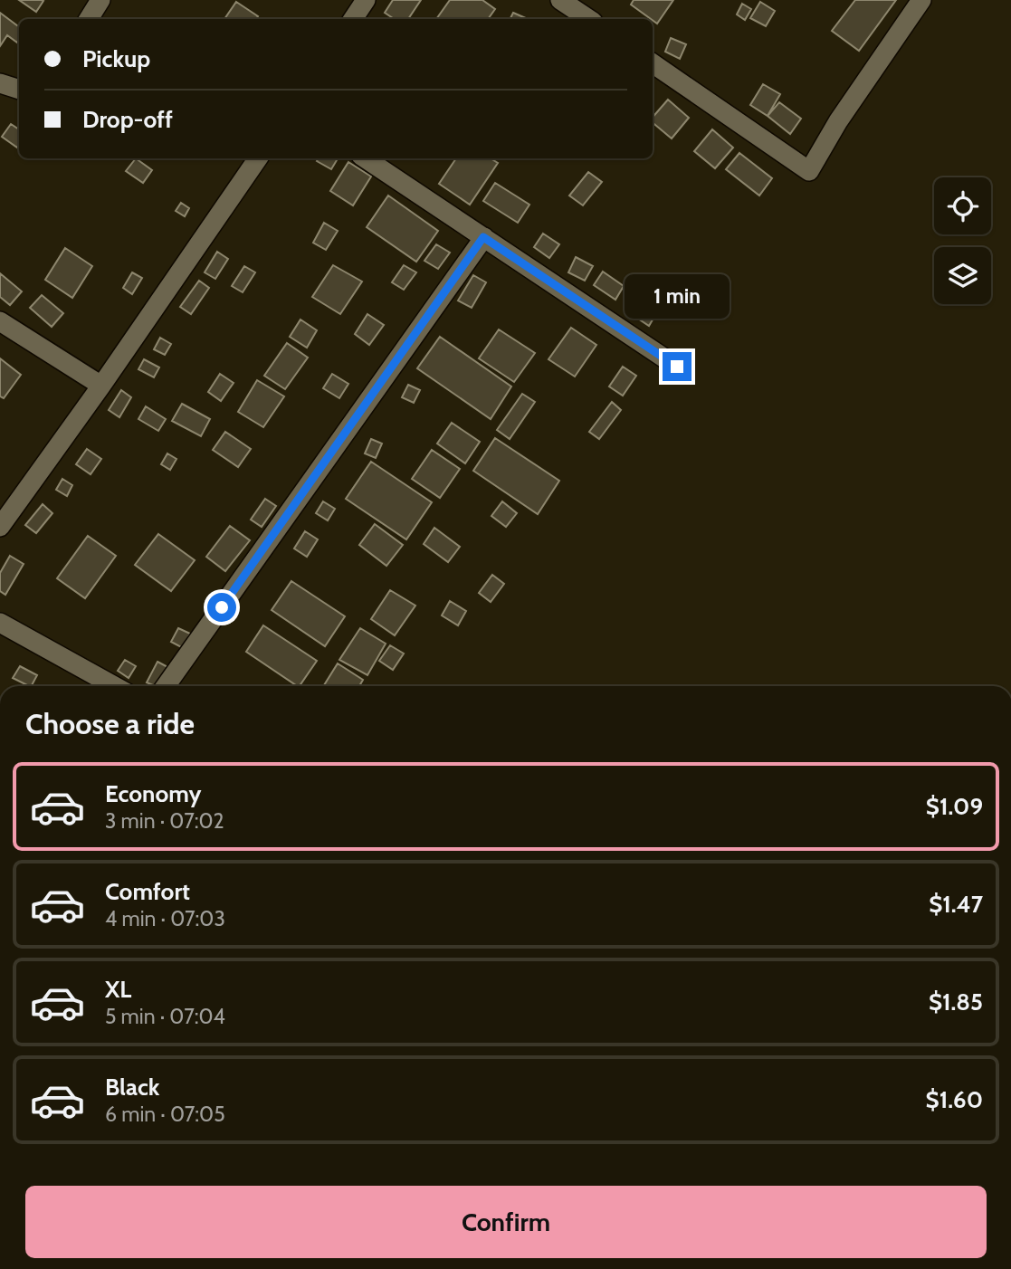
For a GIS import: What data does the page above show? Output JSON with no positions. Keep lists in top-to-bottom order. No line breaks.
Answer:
{"page":{"banner":["Pickup","Drop-off"],"bubble":"1 min","heading":"Choose a ride","list":[{"name":"Economy","note":"3 min · 07:02","value":"$1.09"},{"name":"Comfort","note":"4 min · 07:03","value":"$1.47"},{"name":"XL","note":"5 min · 07:04","value":"$1.85"},{"name":"Black","note":"6 min · 07:05","value":"$1.60"}],"buttons":"Confirm"}}
